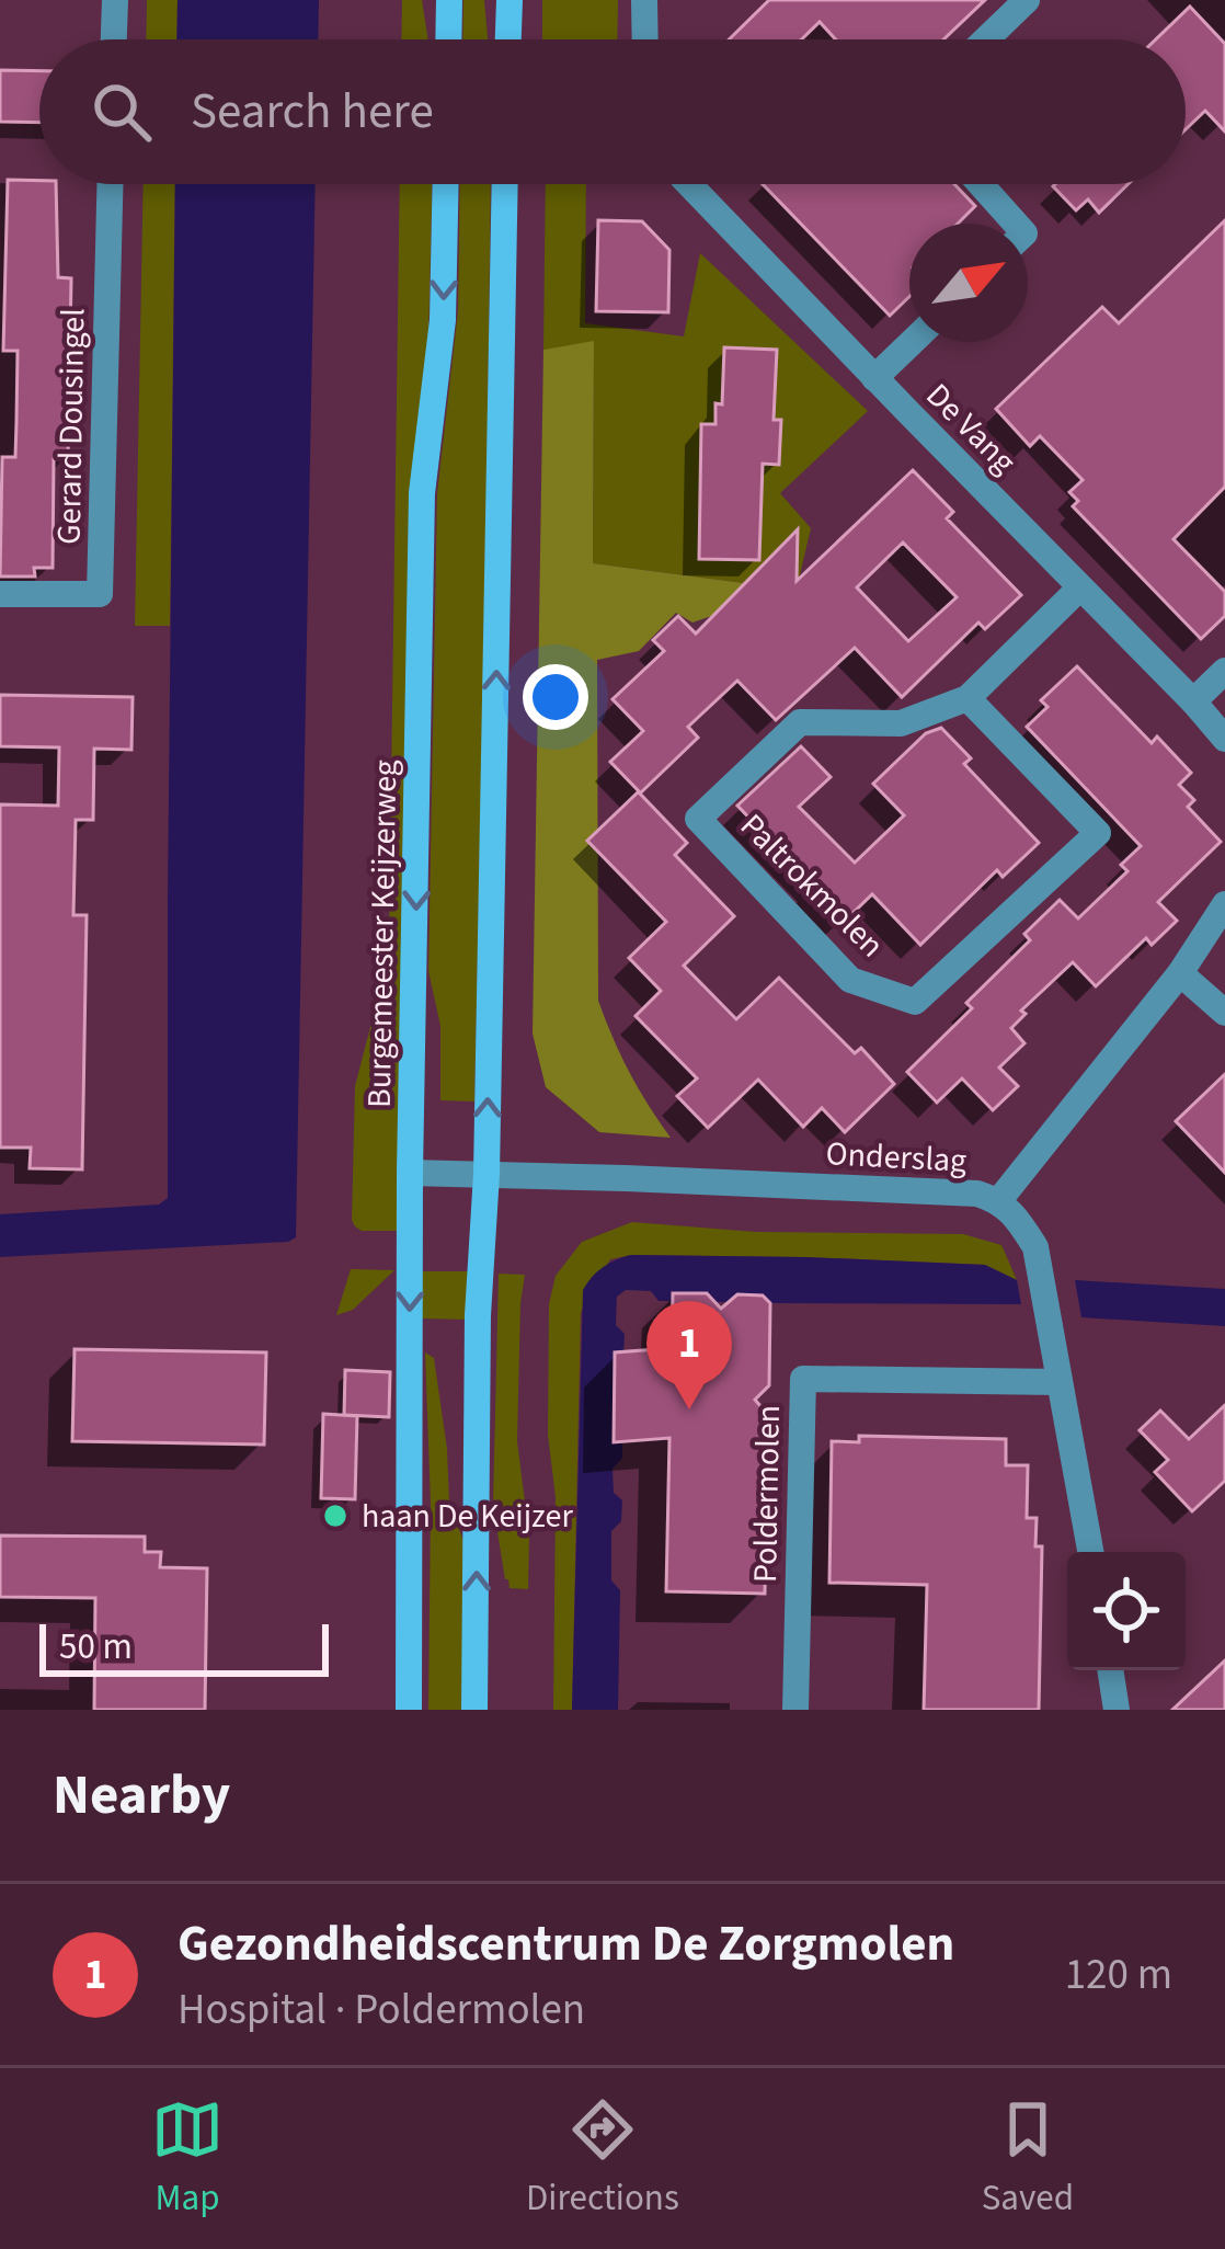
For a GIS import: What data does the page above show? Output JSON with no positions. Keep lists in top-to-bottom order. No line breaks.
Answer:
{"streets":{"main road":["Burgemeester Keijzerweg"],"street":["Gerard Dousingel","De Vang","Paltrokmolen","Onderslag","Poldermolen"]},"crossings":[["De Vang","Paltrokmolen"],["Burgemeester Keijzerweg","Onderslag"],["Onderslag","Poldermolen"]],"places":["haan De Keijzer"],"scale_bar":"50 m","north":"top right","page":{"search":"Search here","pins":"1","scale":"50 m","heading":"Nearby","list":[{"mark":"1","name":"Gezondheidscentrum De Zorgmolen","note":"Hospital · Poldermolen","value":"120 m"}],"nav":["Map","Directions","Saved"]}}
